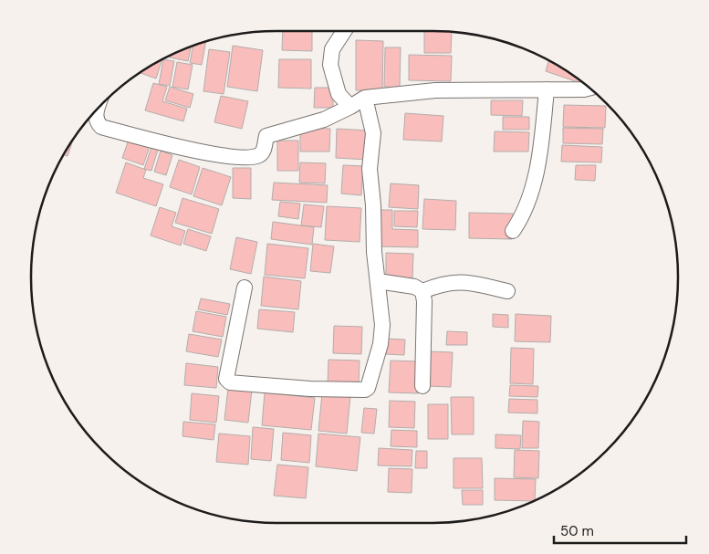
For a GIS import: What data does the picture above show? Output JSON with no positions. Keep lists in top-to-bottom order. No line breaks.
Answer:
{"scale_bar":"50 m"}
